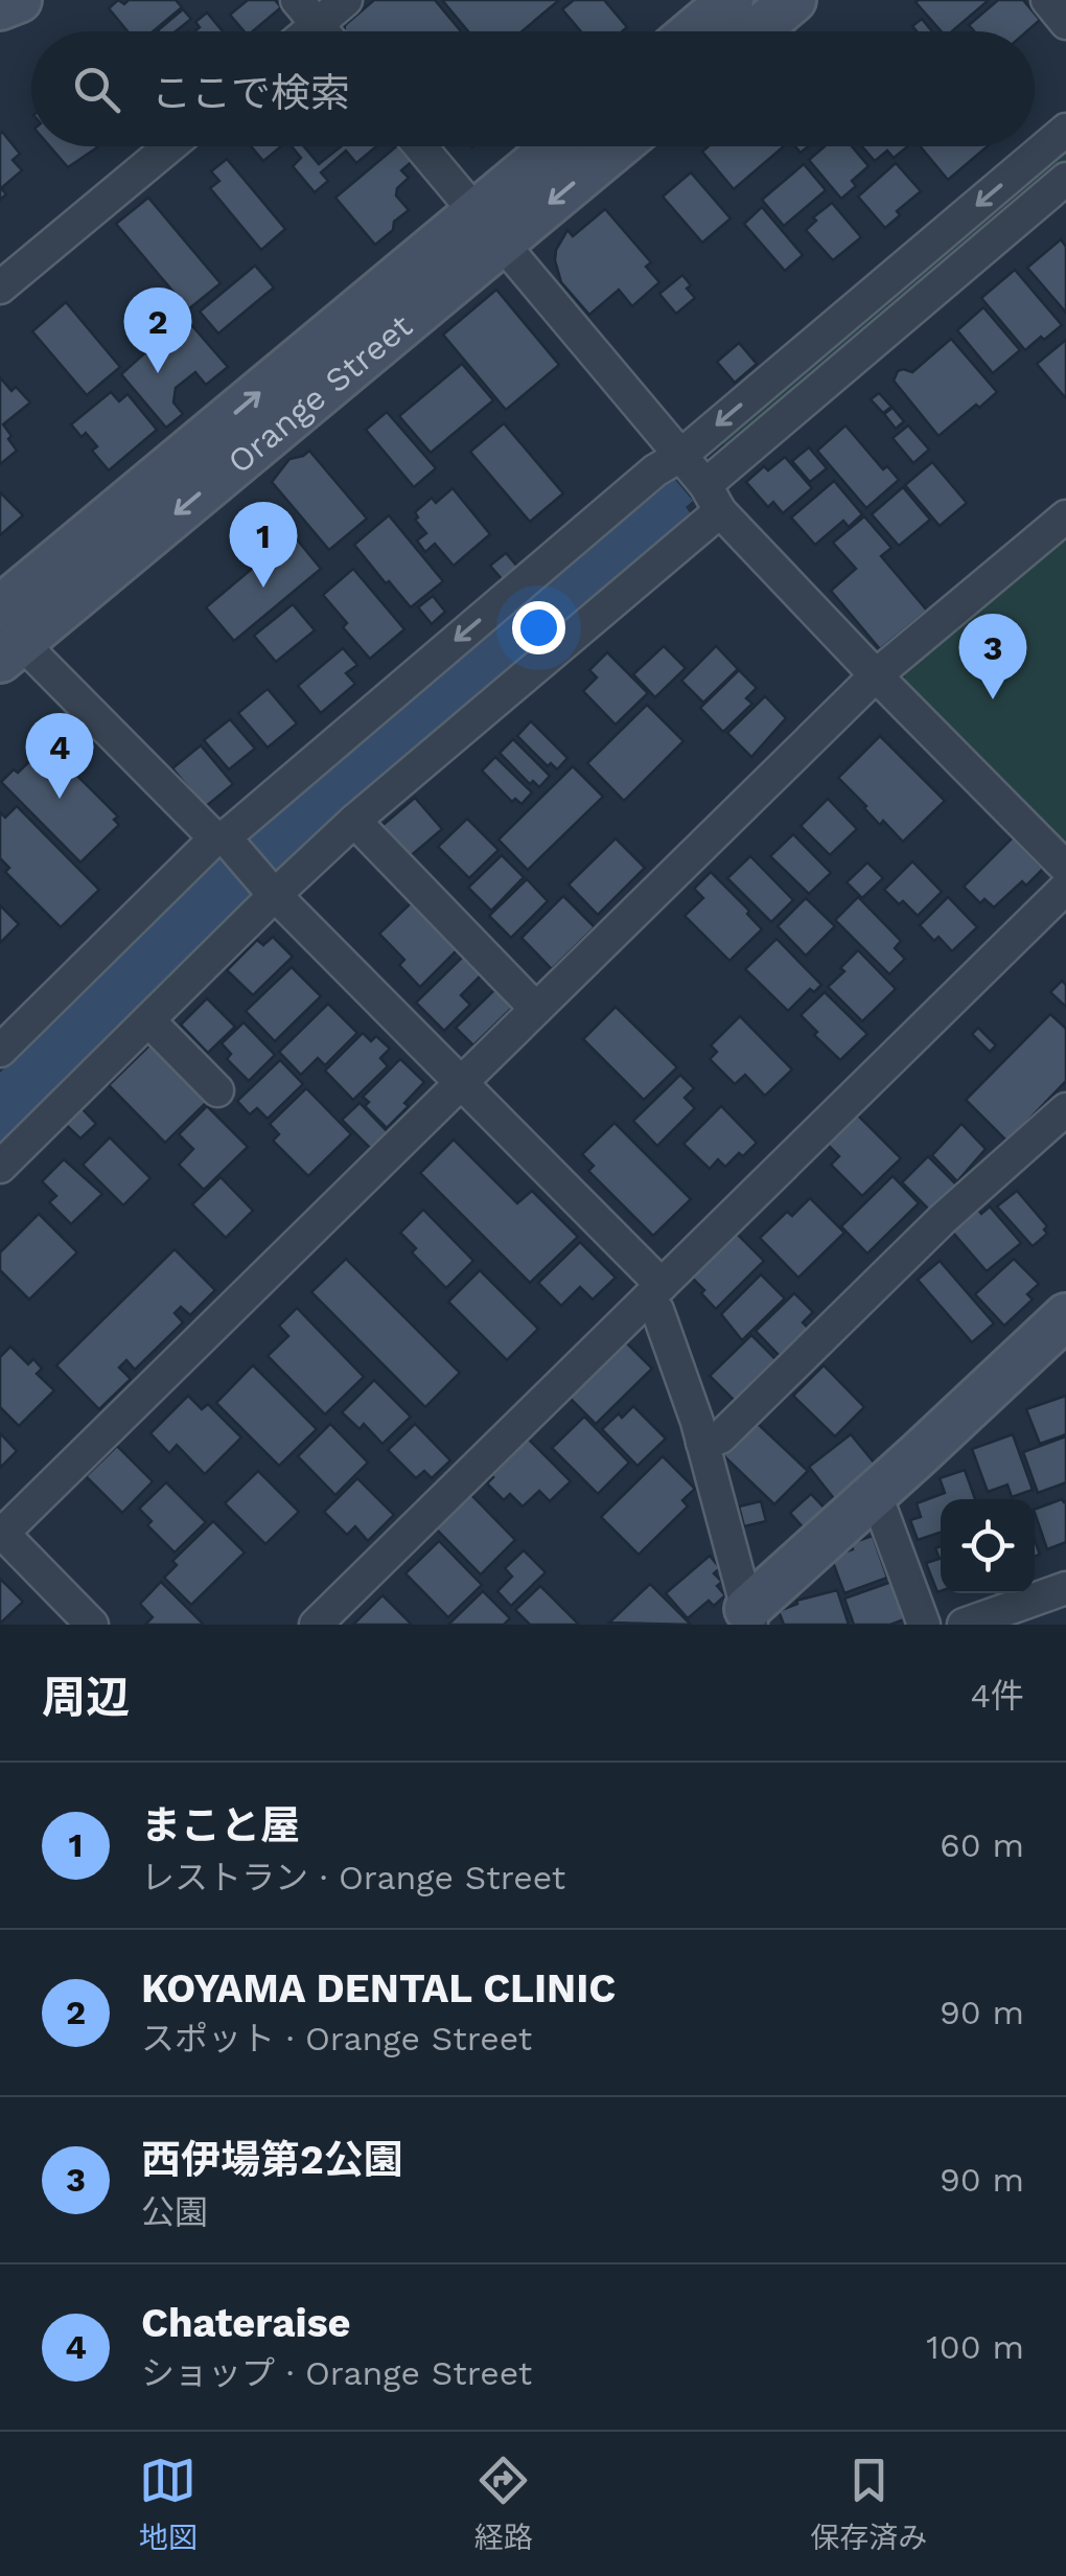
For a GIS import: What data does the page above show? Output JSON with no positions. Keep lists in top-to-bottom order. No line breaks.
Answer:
{"streets":{"street":["Orange Street"]},"page":{"search":"ここで検索","pins":["2","1","3","4"],"heading":["周辺","4件"],"list":[{"mark":"1","name":"まこと屋","note":"レストラン · Orange Street","value":"60 m"},{"mark":"2","name":"KOYAMA DENTAL CLINIC","note":"スポット · Orange Street","value":"90 m"},{"mark":"3","name":"西伊場第2公園","note":"公園","value":"90 m"},{"mark":"4","name":"Chateraise","note":"ショップ · Orange Street","value":"100 m"}],"nav":["地図","経路","保存済み"]}}
